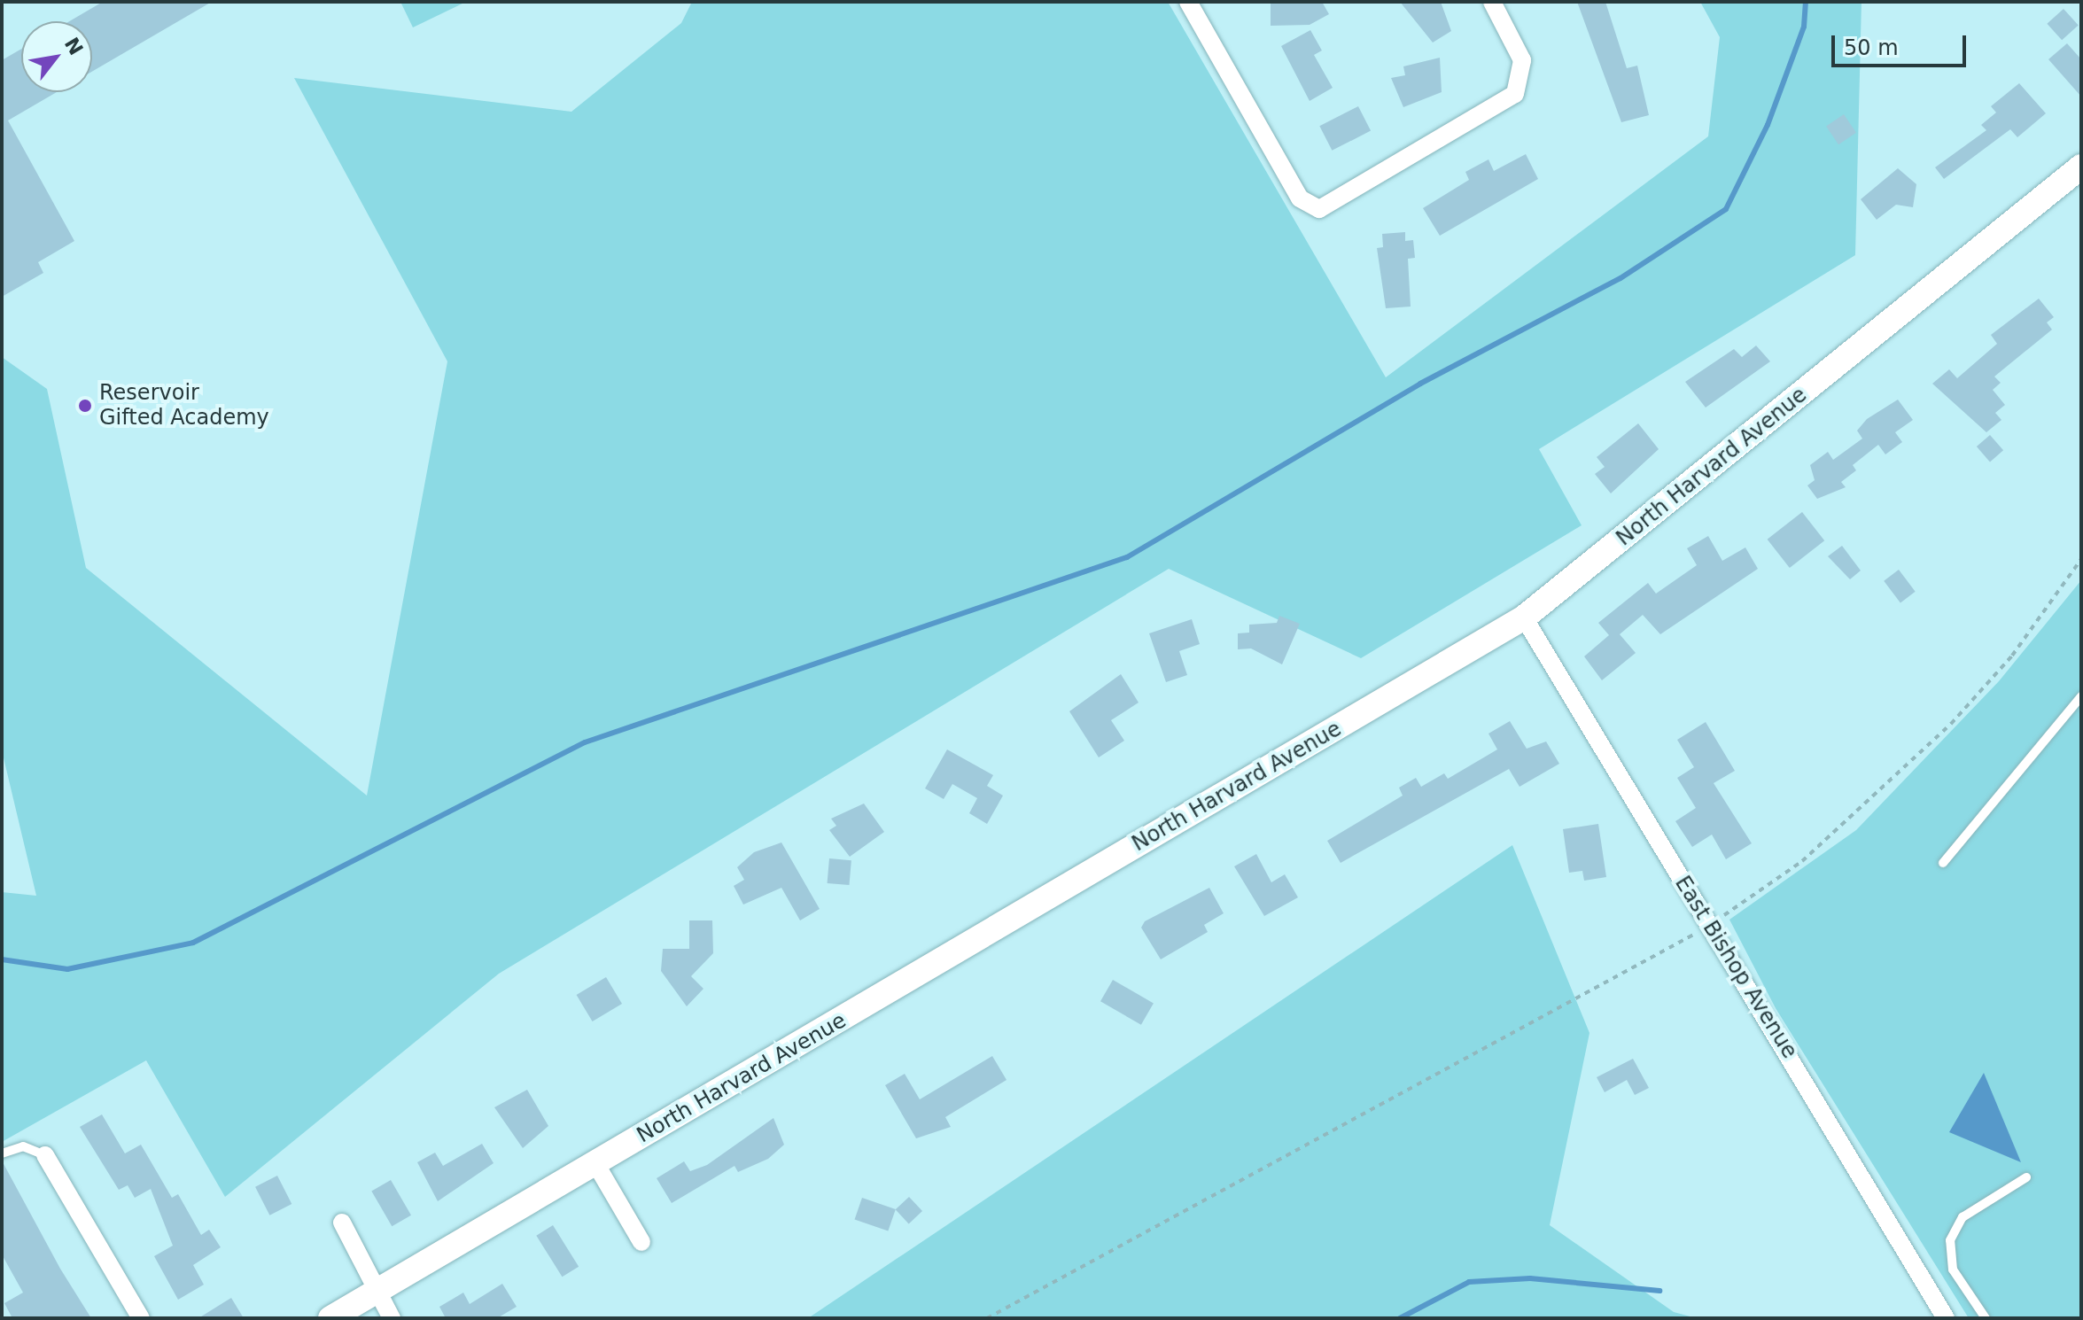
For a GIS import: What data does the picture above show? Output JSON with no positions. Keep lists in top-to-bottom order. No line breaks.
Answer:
{"streets":{"street":["North Harvard Avenue","East Bishop Avenue"]},"crossings":[["North Harvard Avenue","East Bishop Avenue"]],"places":["Reservoir Gifted Academy"],"scale_bar":"50 m","north":"top right"}
